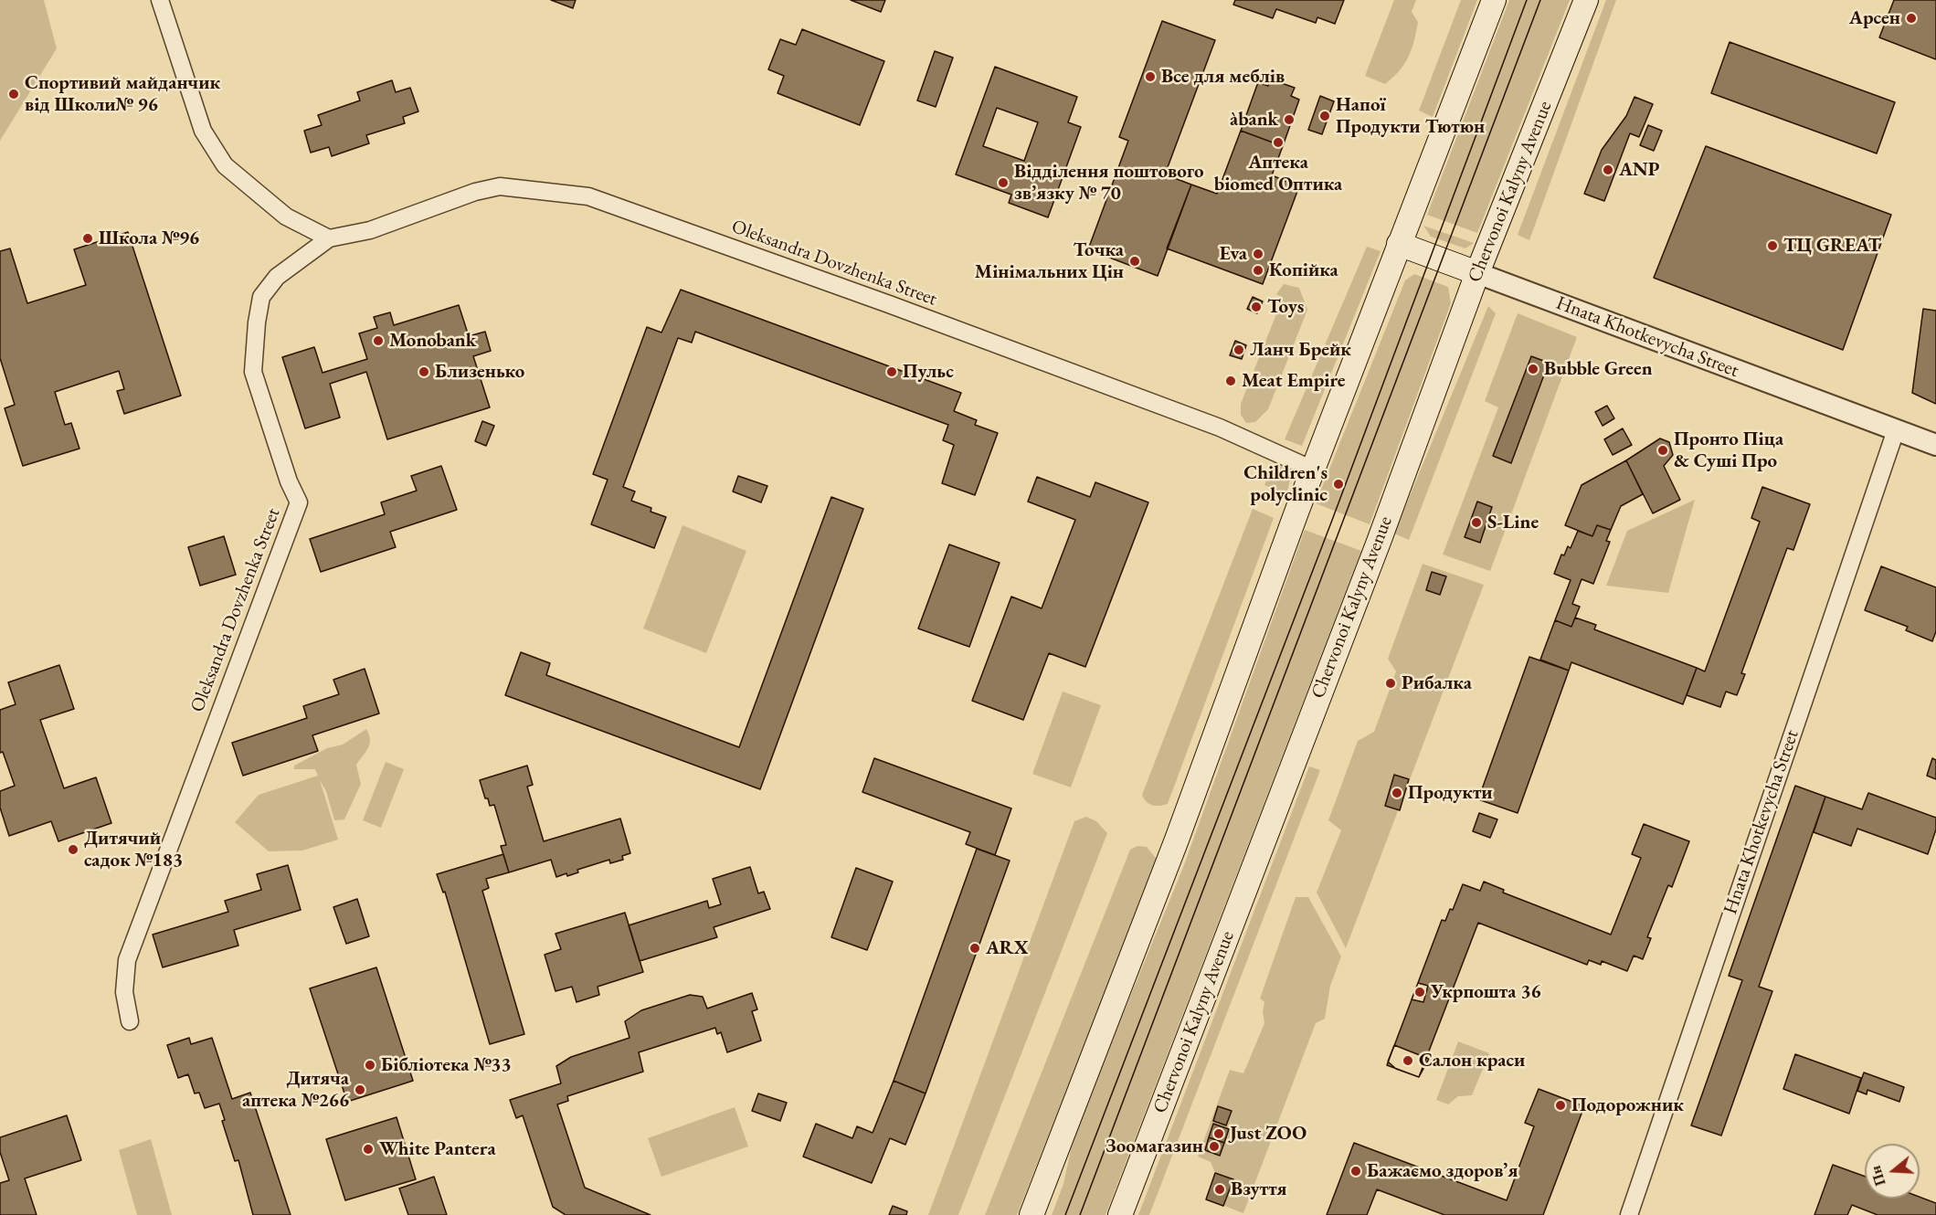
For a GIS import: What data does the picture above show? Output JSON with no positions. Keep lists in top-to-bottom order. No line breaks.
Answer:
{"streets":{"main road":["Chervonoi Kalyny Avenue","Hnata Khotkevycha Street"],"street":["Oleksandra Dovzhenka Street"]},"crossings":[["Chervonoi Kalyny Avenue","Hnata Khotkevycha Street"]],"places":["Арсен","Все для меблів","Спортивий майданчик від Школи№ 96","Напої Продукти Тютюн","àbank","Аптека biomed Оптика","ANP","Відділення поштового зв’язку № 70","Школа №96","ТЦ GREAT","Eva","Точка Мінімальних Цін","Копійка","Toys","Monobank","Ланч Брейк","Bubble Green","Близенько","Пульс","Meat Empire","Пронто Піца & Суші Про","Children's polyclinic","S-Line","Рибалка","Продукти","Дитячий садок №183","ARX","Укрпошта 36","Салон краси","Бібліотека №33","Дитяча аптека №266","Подорожник","Just ZOO","Зоомагазин","White Pantera","Бажаємо здоровʼя","Взуття"],"north":"left"}
